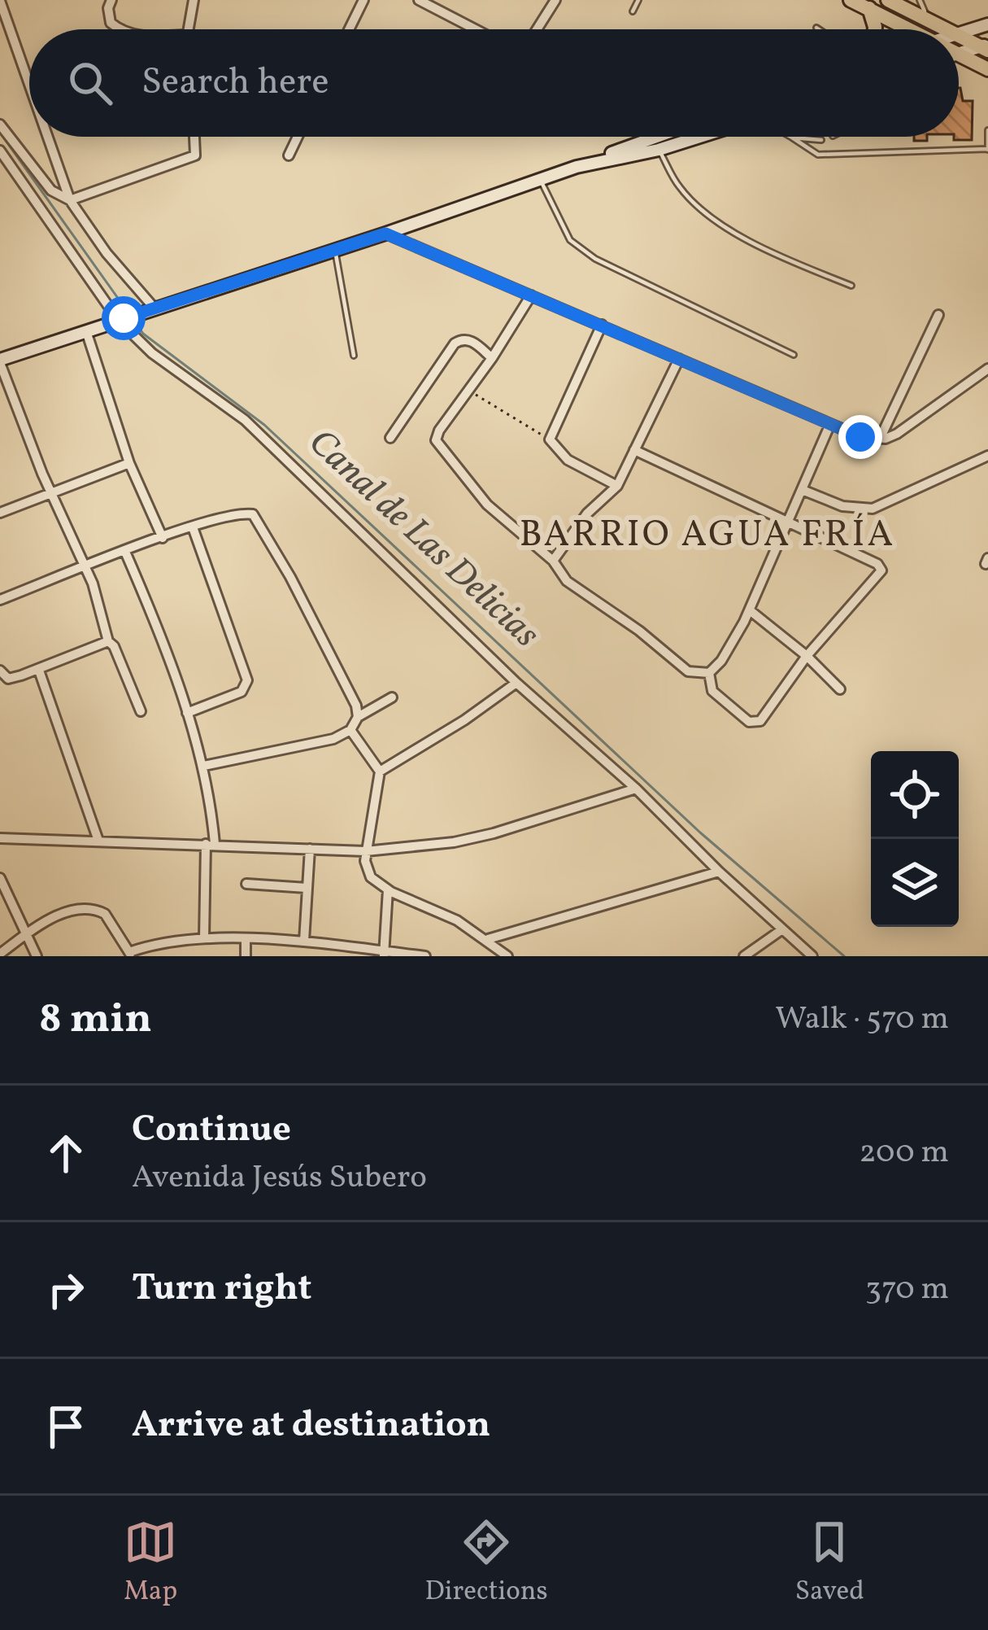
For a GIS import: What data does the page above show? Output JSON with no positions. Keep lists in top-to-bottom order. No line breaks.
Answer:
{"districts":["BARRIO AGUA FRÍA"],"water":["Canal de Las Delicias"],"page":{"search":"Search here","heading":["8 min","Walk · 570 m"],"list":[["Continue","Avenida Jesús Subero","200 m"],["Turn right","370 m"],"Arrive at destination"],"nav":["Map","Directions","Saved"]}}
